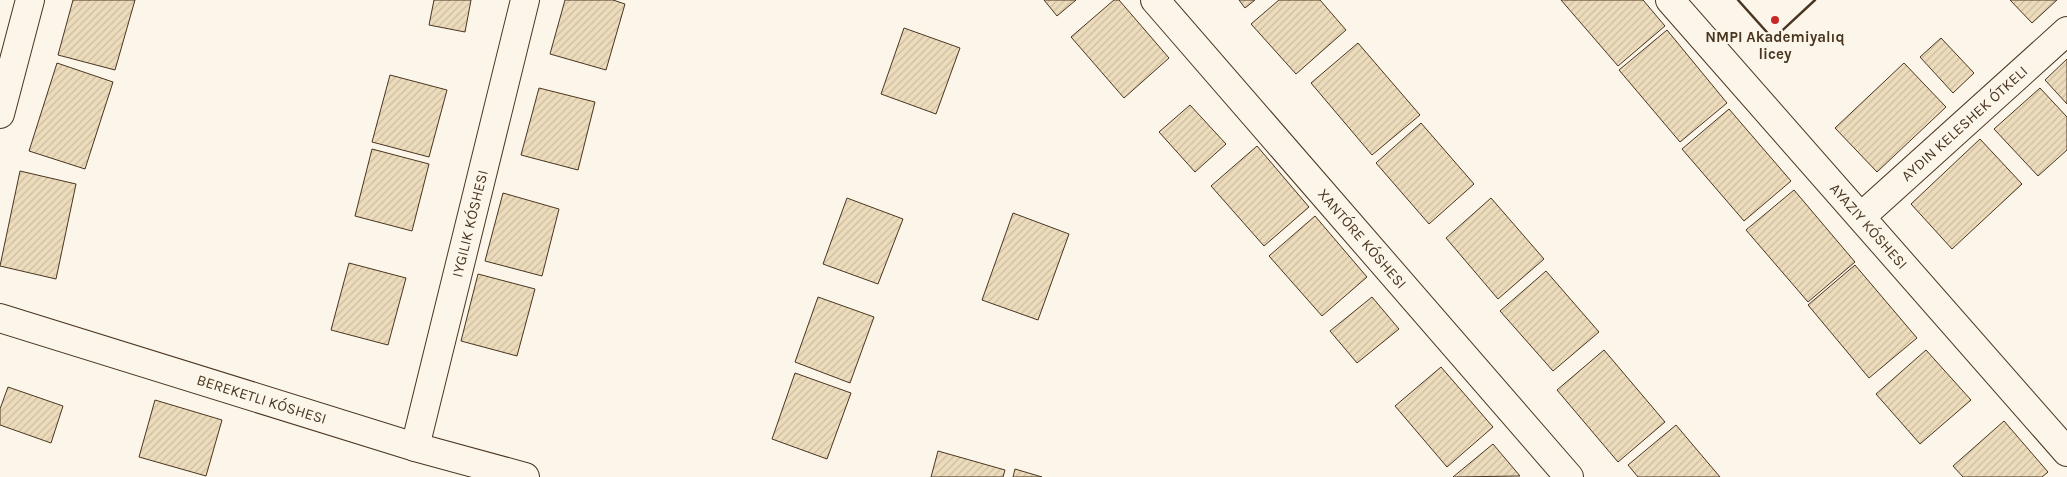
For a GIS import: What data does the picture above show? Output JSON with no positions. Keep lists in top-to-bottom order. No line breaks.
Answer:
{"streets":{"street":["IYGILIK KÓSHESI","AYAZIY KÓSHESI","XANTÓRE KÓSHESI","BEREKETLI KÓSHESI"]},"crossings":[["IYGILIK KÓSHESI","BEREKETLI KÓSHESI"]],"places":["NMPI Akademiyalıq licey"]}
